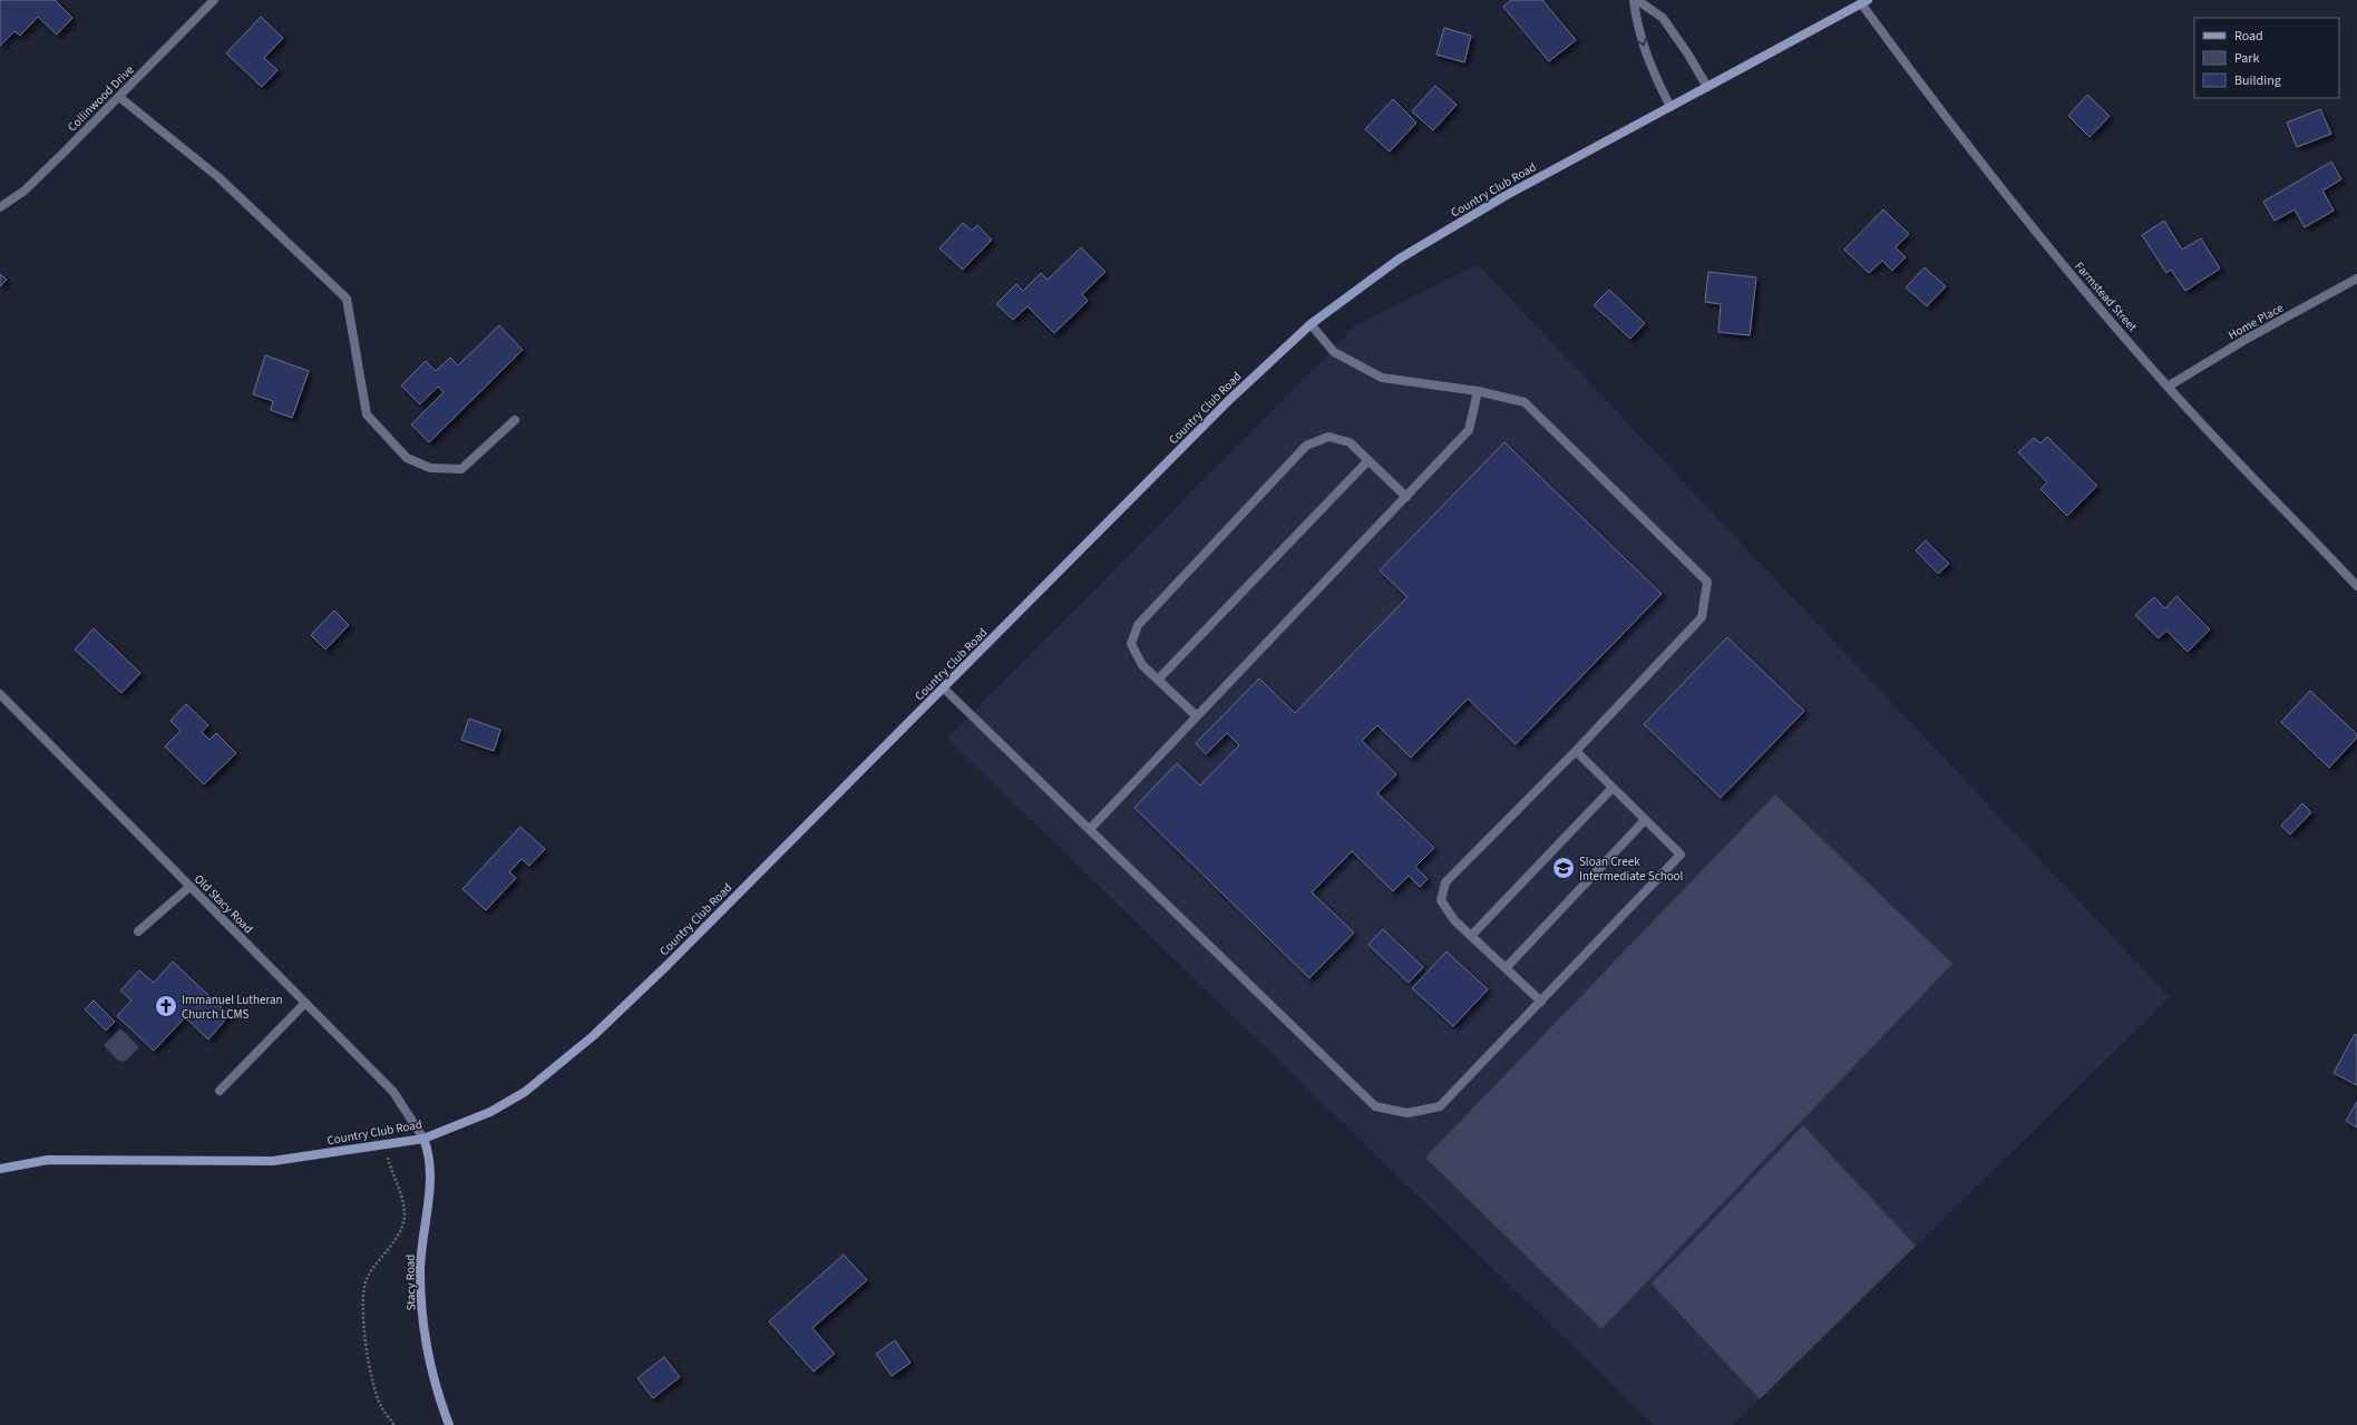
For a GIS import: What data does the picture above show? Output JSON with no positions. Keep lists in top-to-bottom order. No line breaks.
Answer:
{"streets":{"main road":["Country Club Road","Stacy Road"],"street":["Collinwood Drive","Farmstead Street","Home Place","Old Stacy Road"]},"crossings":[["Country Club Road","Farmstead Street"],["Country Club Road","Old Stacy Road"],["Country Club Road","Stacy Road"],["Farmstead Street","Home Place"],["Old Stacy Road","Stacy Road"]],"places":{"school or university":["Sloan Creek Intermediate School"],"church":["Immanuel Lutheran Church LCMS"]},"legend":["Road","Park","Building"]}
